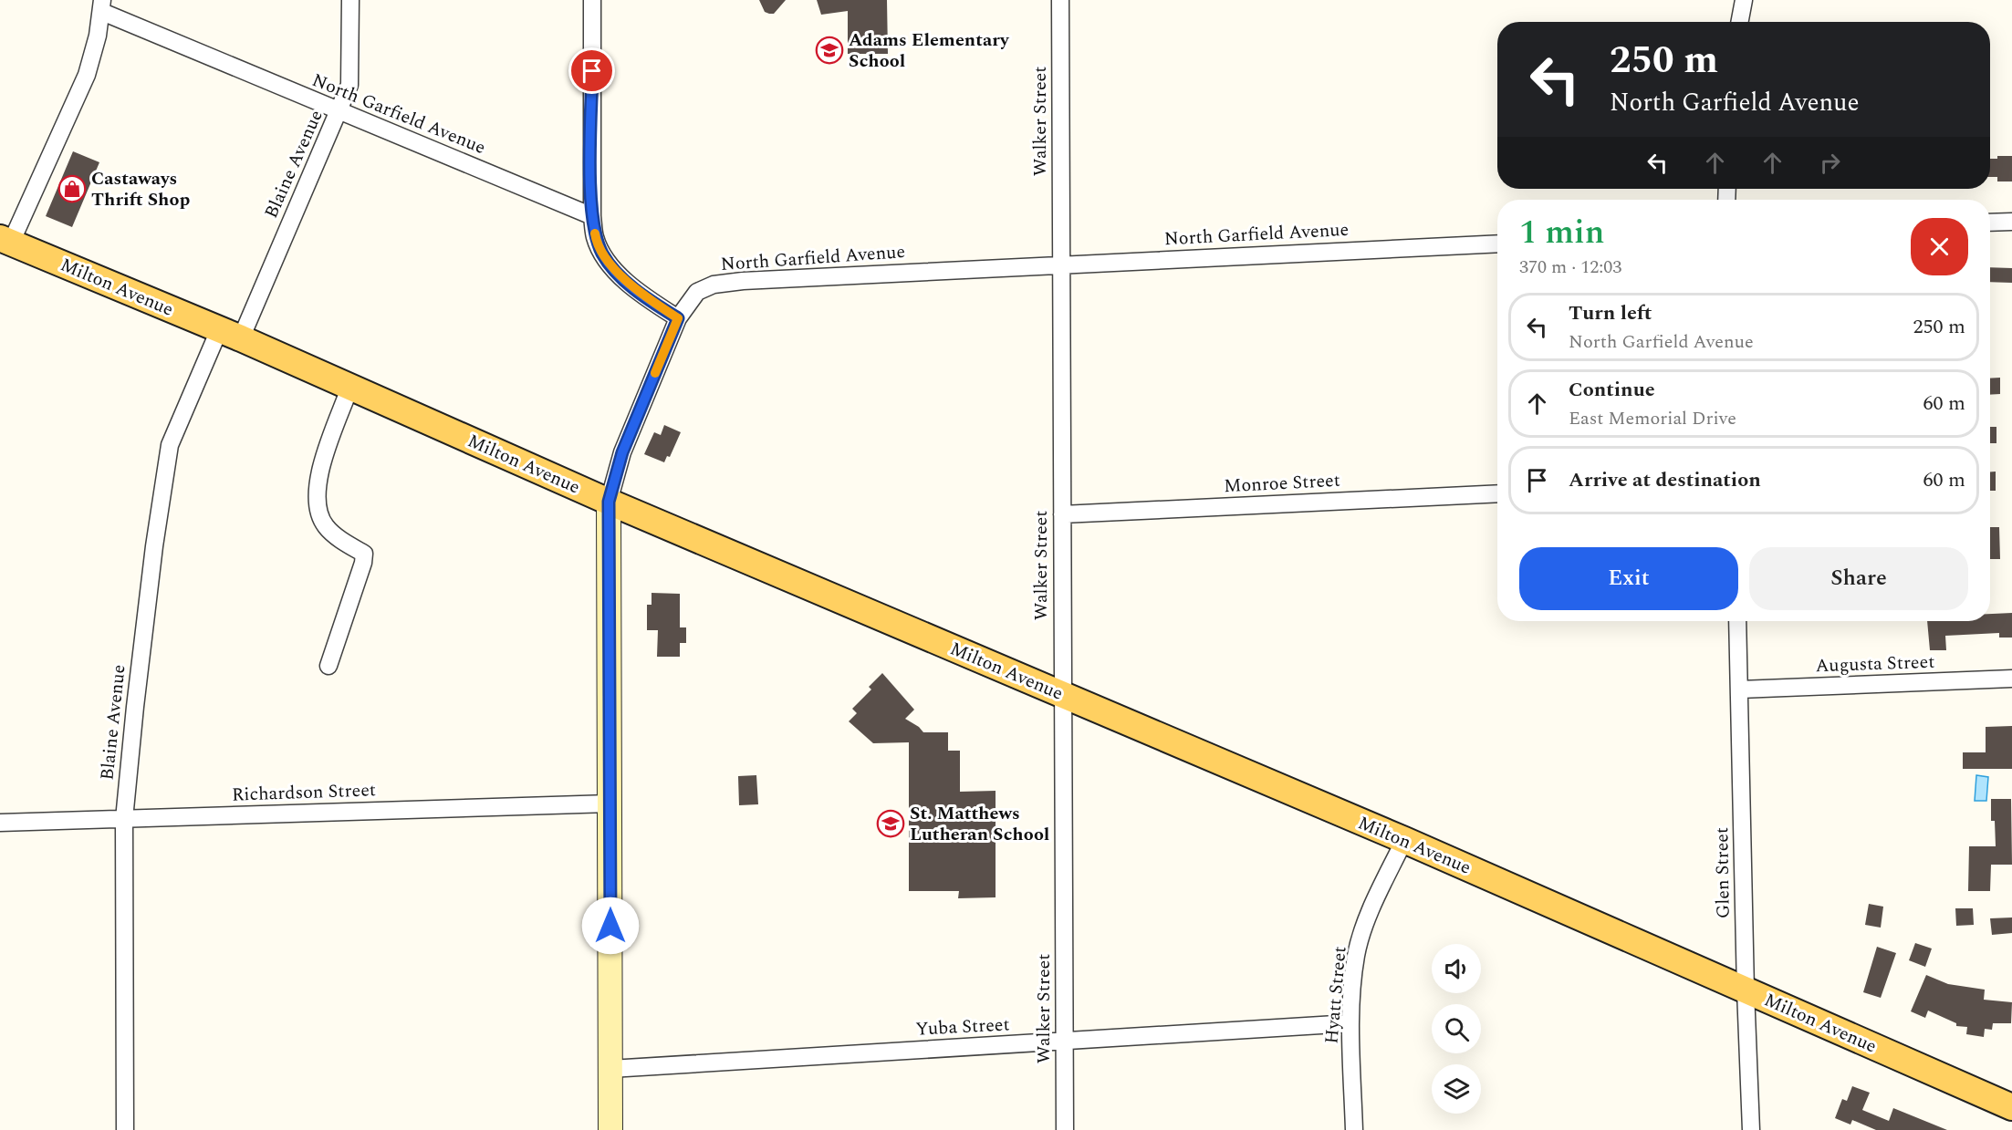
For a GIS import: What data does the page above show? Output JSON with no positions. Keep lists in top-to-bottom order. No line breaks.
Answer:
{"streets":{"main road":["Milton Avenue"],"street":["North Garfield Avenue","Walker Street","Blaine Avenue","Monroe Street","Augusta Street","Richardson Street","Glen Street","Hyatt Street","Yuba Street"]},"crossings":[["North Garfield Avenue","Walker Street"],["North Garfield Avenue","Blaine Avenue"],["North Garfield Avenue","Milton Avenue"],["Walker Street","Milton Avenue"],["Walker Street","Monroe Street"],["Walker Street","Yuba Street"],["Blaine Avenue","Milton Avenue"],["Blaine Avenue","Richardson Street"],["Milton Avenue","Glen Street"],["Milton Avenue","Hyatt Street"],["Augusta Street","Glen Street"],["Hyatt Street","Yuba Street"]],"places":{"school or university":["Adams Elementary School","St. Matthews Lutheran School"],"shop":["Castaways Thrift Shop"]},"page":{"turn":["250 m","North Garfield Avenue"],"heading":["1 min","370 m · 12:03"],"list":[{"name":"Turn left","note":"North Garfield Avenue","value":"250 m"},{"name":"Continue","note":"East Memorial Drive","value":"60 m"},{"name":"Arrive at destination","value":"60 m"}],"buttons":["Exit","Share"]}}
